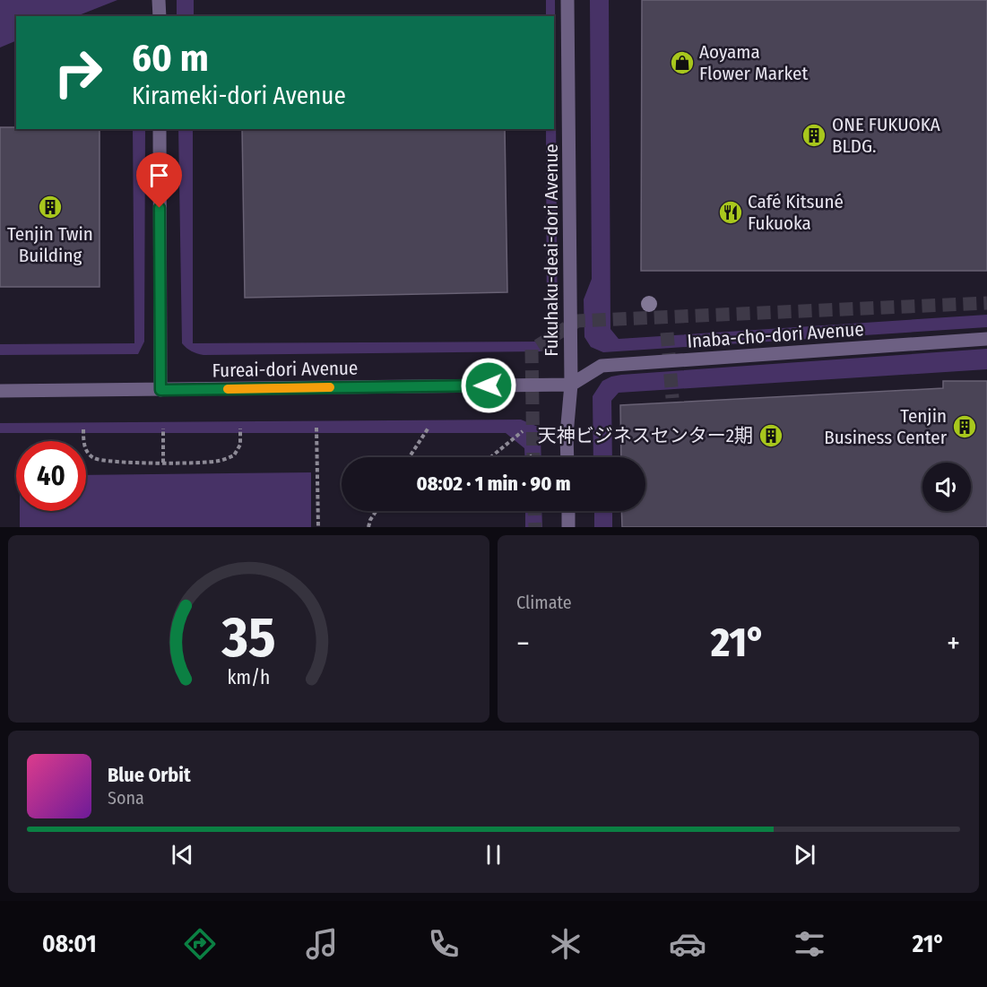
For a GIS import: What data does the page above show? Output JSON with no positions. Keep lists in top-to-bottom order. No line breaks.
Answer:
{"streets":{"street":["Fukuhaku-deai-dori Avenue","Inaba-cho-dori Avenue","Fureai-dori Avenue"]},"crossings":[["Fukuhaku-deai-dori Avenue","Inaba-cho-dori Avenue"],["Fukuhaku-deai-dori Avenue","Fureai-dori Avenue"],["Inaba-cho-dori Avenue","Fureai-dori Avenue"]],"places":{"shop":["Aoyama Flower Market"],"building":["ONE FUKUOKA BLDG.","Tenjin Twin Building","Tenjin Business Center","天神ビジネスセンター2期"],"restaurant":["Café Kitsuné Fukuoka"]},"page":{"turn":["60 m","Kirameki-dori Avenue"],"limit":"40","trip":"08:02 · 1 min · 90 m","tile":"Climate","heat":["−","21°","+"],"song":["Blue Orbit","Sona"],"tabs":["08:01","21°"],"gauge":["35","km/h"]}}
